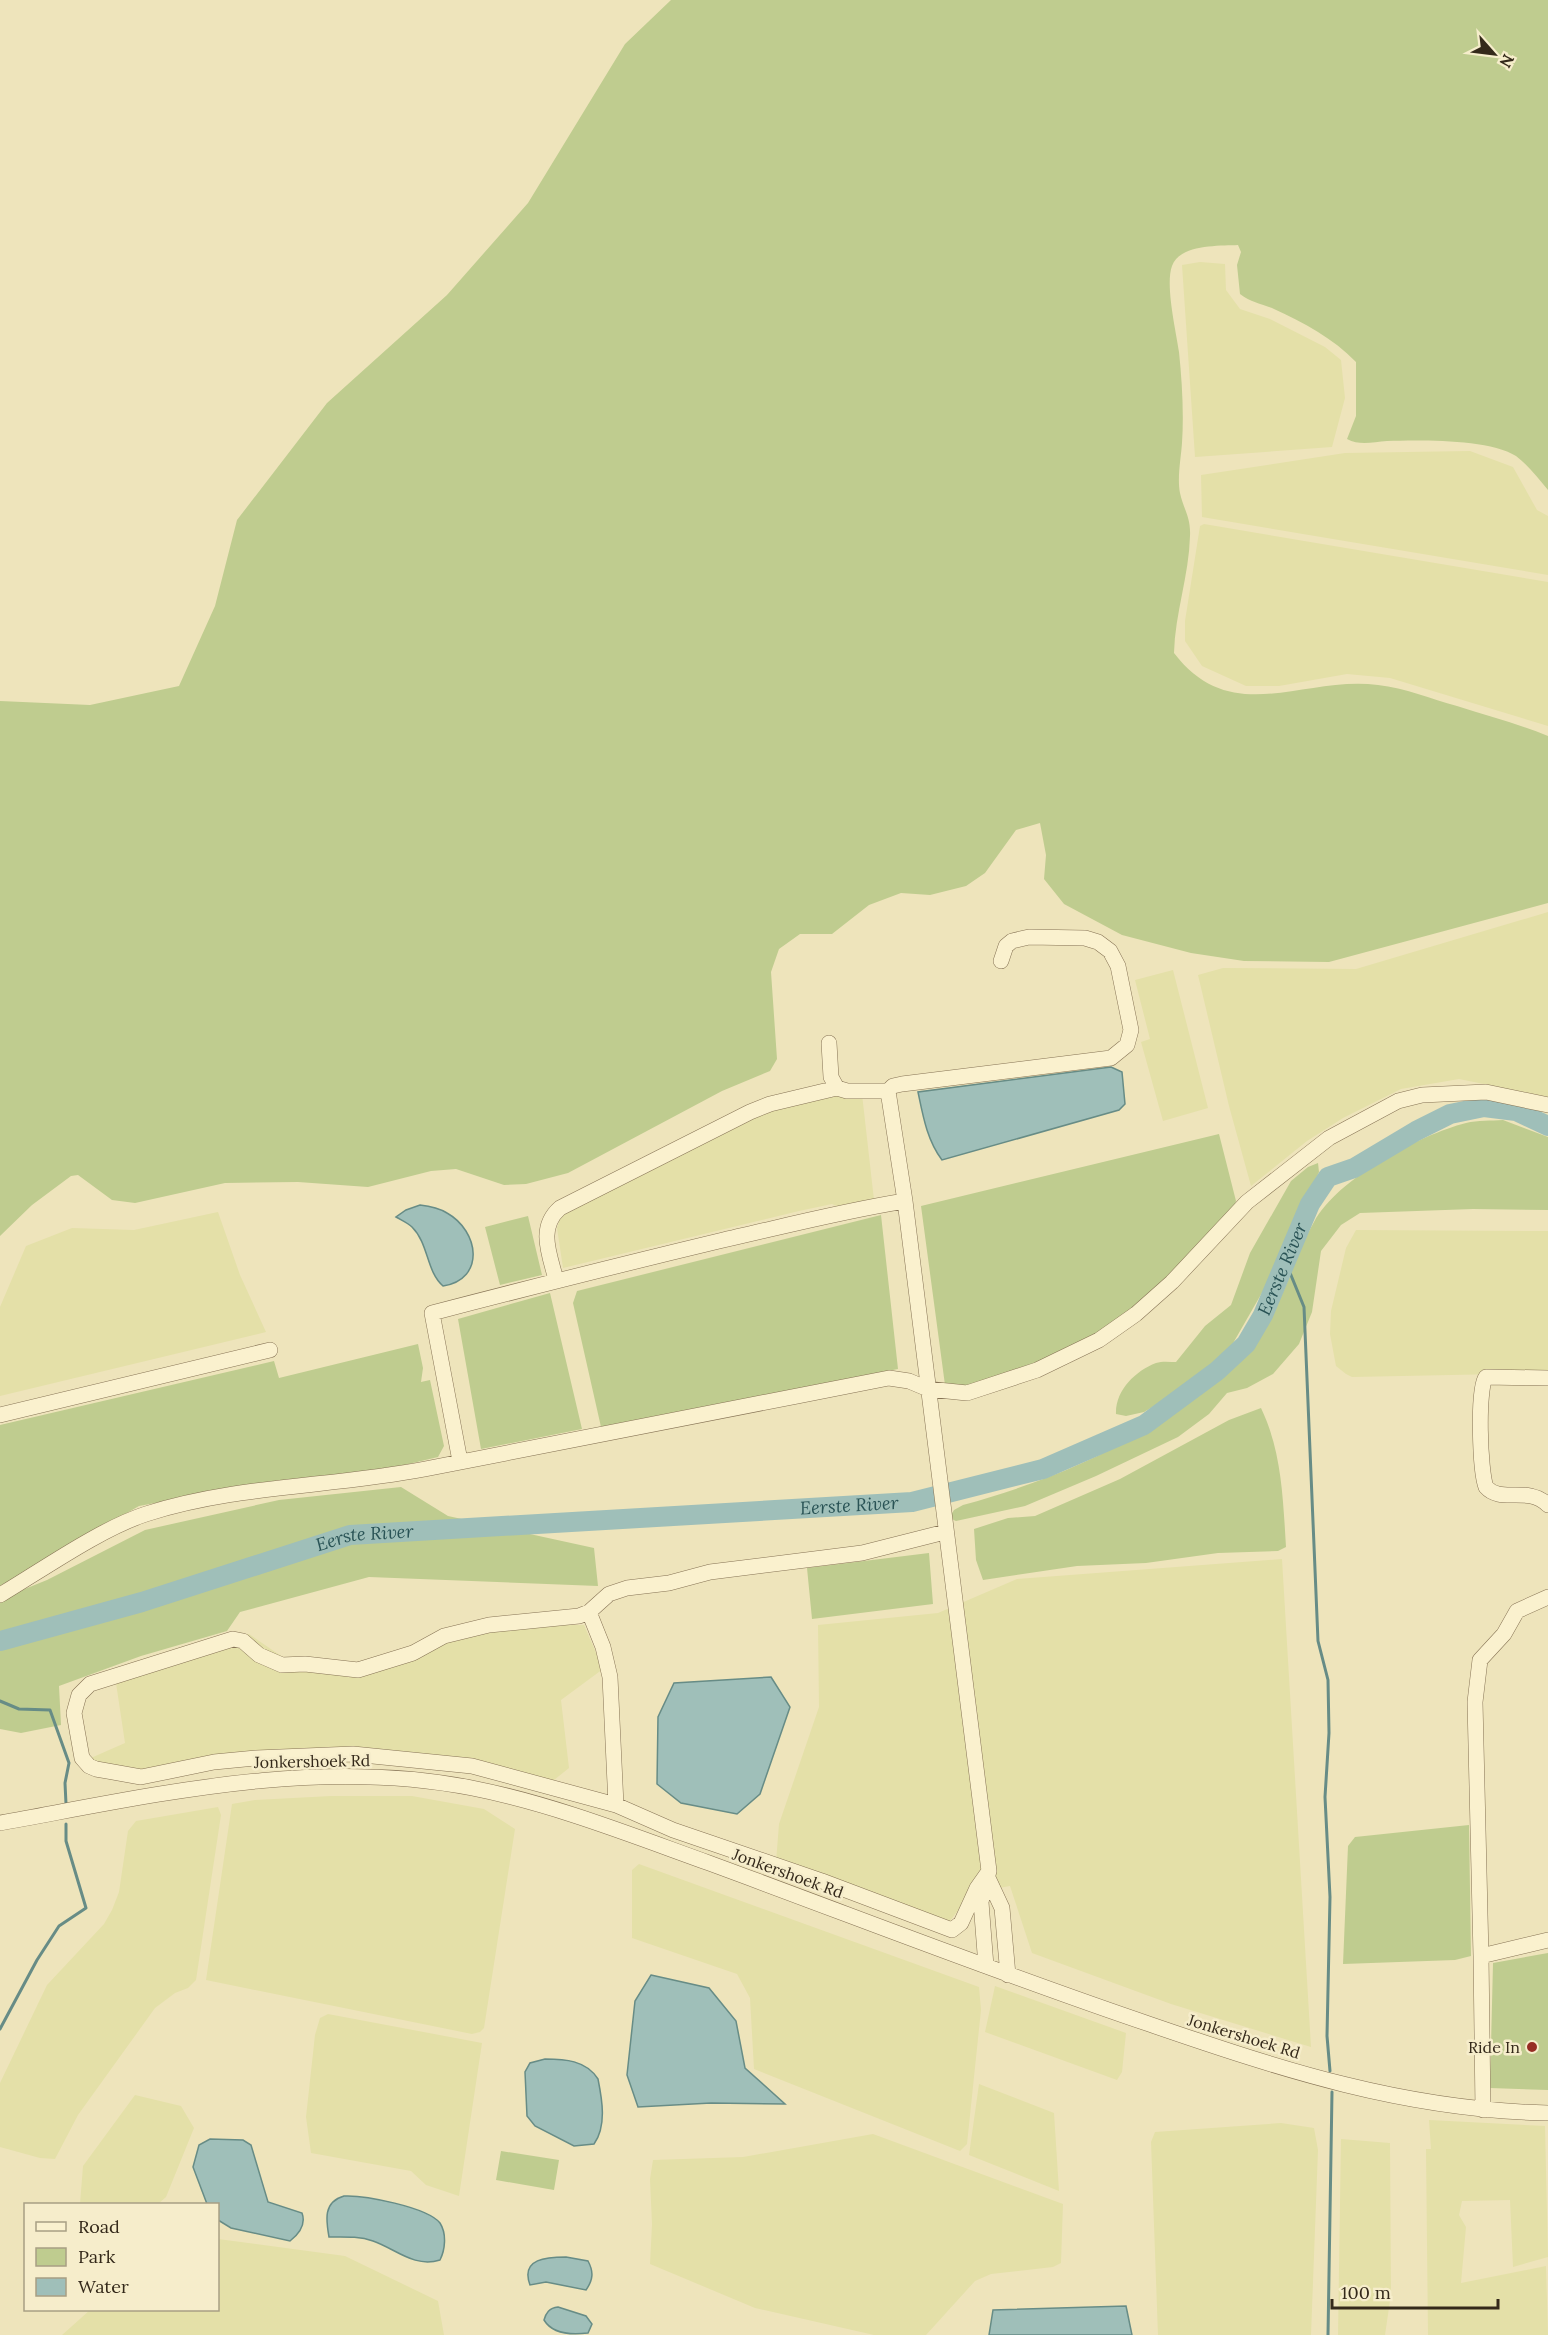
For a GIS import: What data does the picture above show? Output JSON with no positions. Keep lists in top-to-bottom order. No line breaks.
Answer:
{"streets":{"street":["Jonkershoek Rd"]},"water":["Eerste River"],"places":["Ride In"],"legend":["Road","Park","Water"],"scale_bar":"100 m","north":"bottom right"}
